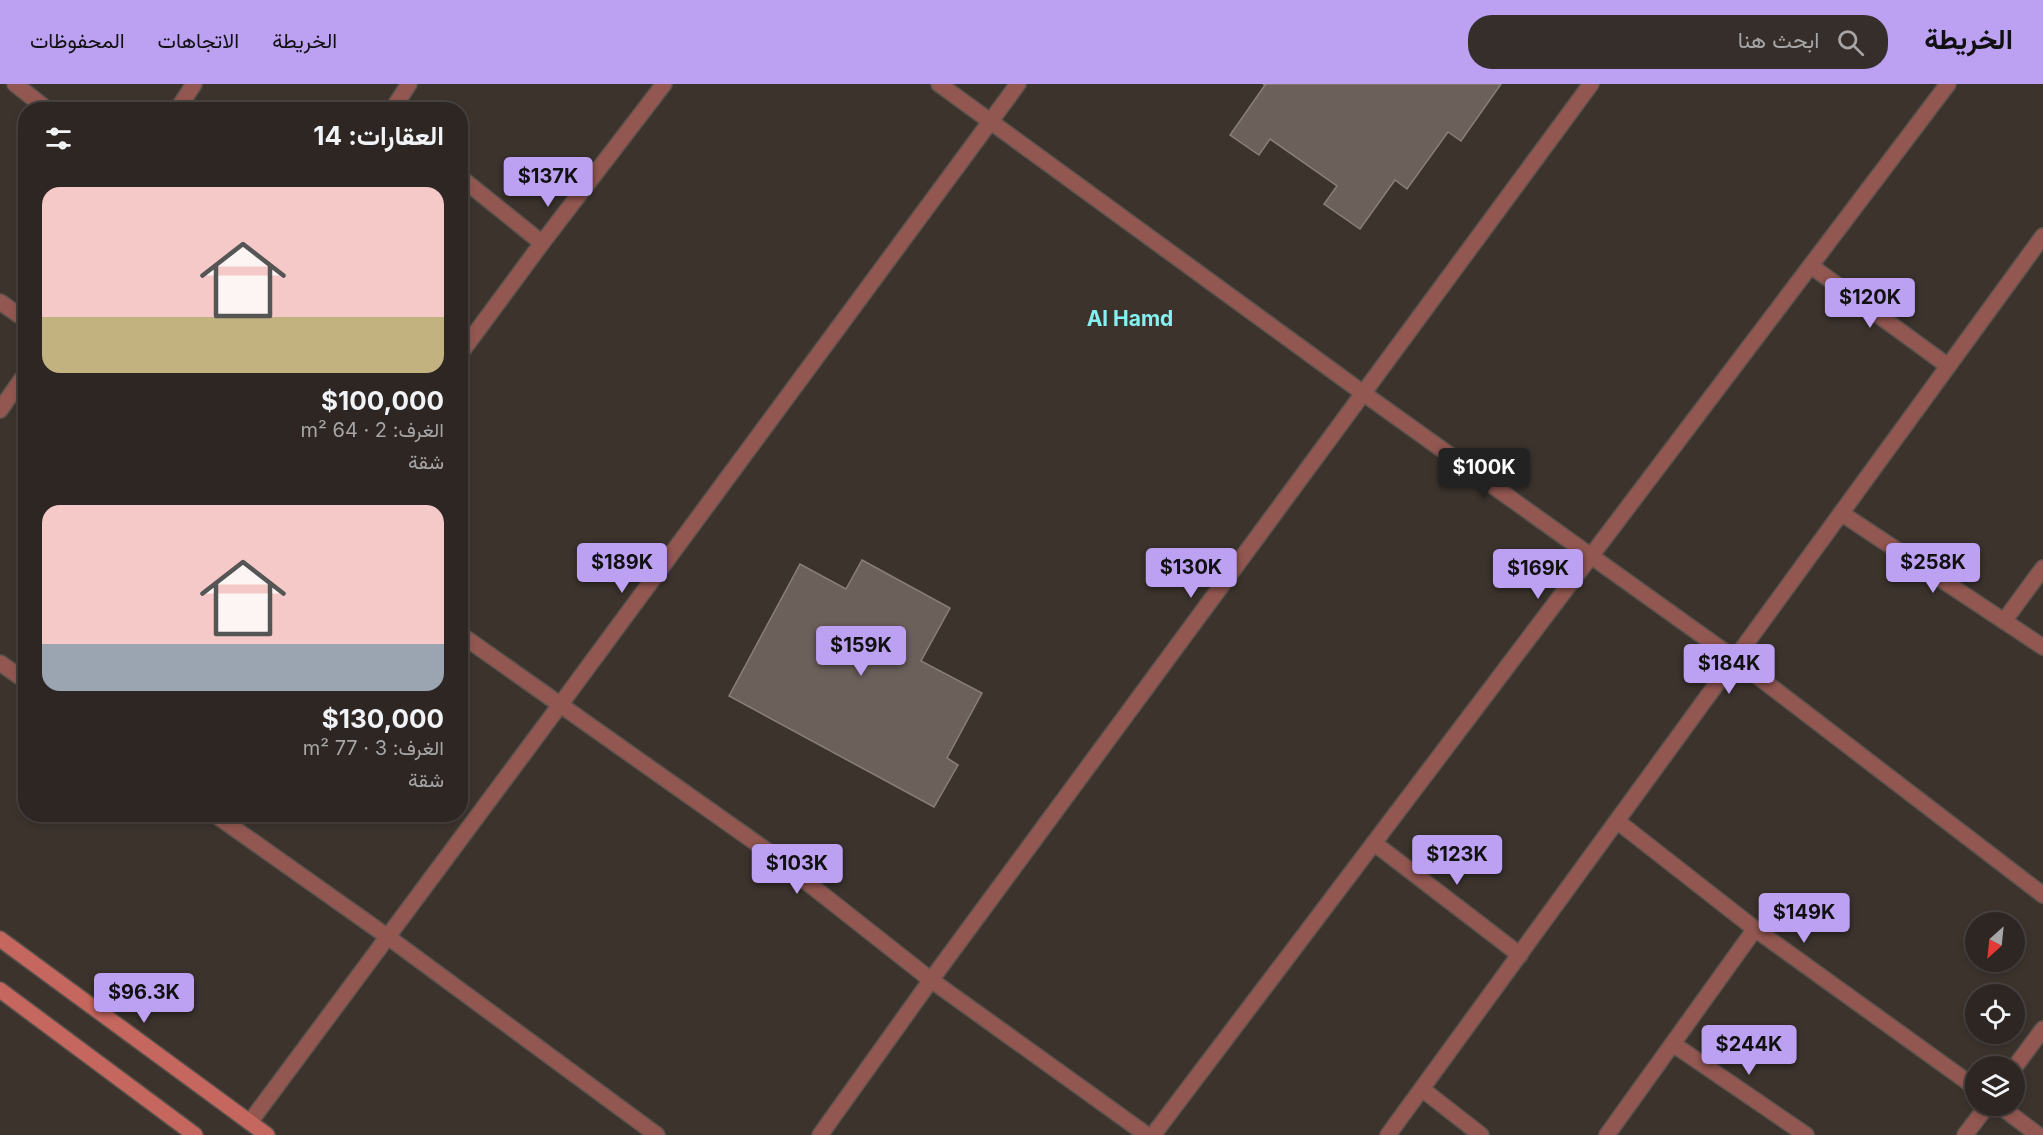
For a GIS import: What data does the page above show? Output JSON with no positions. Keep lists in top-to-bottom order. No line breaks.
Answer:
{"districts":["Al Hamd"],"north":"bottom left","page":{"header":"الخريطة","search":"ابحث هنا","nav":["الخريطة","الاتجاهات","المحفوظات"],"heading":"العقارات: 14","price":["$137K","$120K","$100K","$189K","$258K","$130K","$169K","$159K","$184K","$123K","$103K","$149K","$96.3K","$244K"],"list":[{"name":"$100,000","note":"الغرف: 2 · 64 m² · شقة"},{"name":"$130,000","note":"الغرف: 3 · 77 m² · شقة"}]}}
